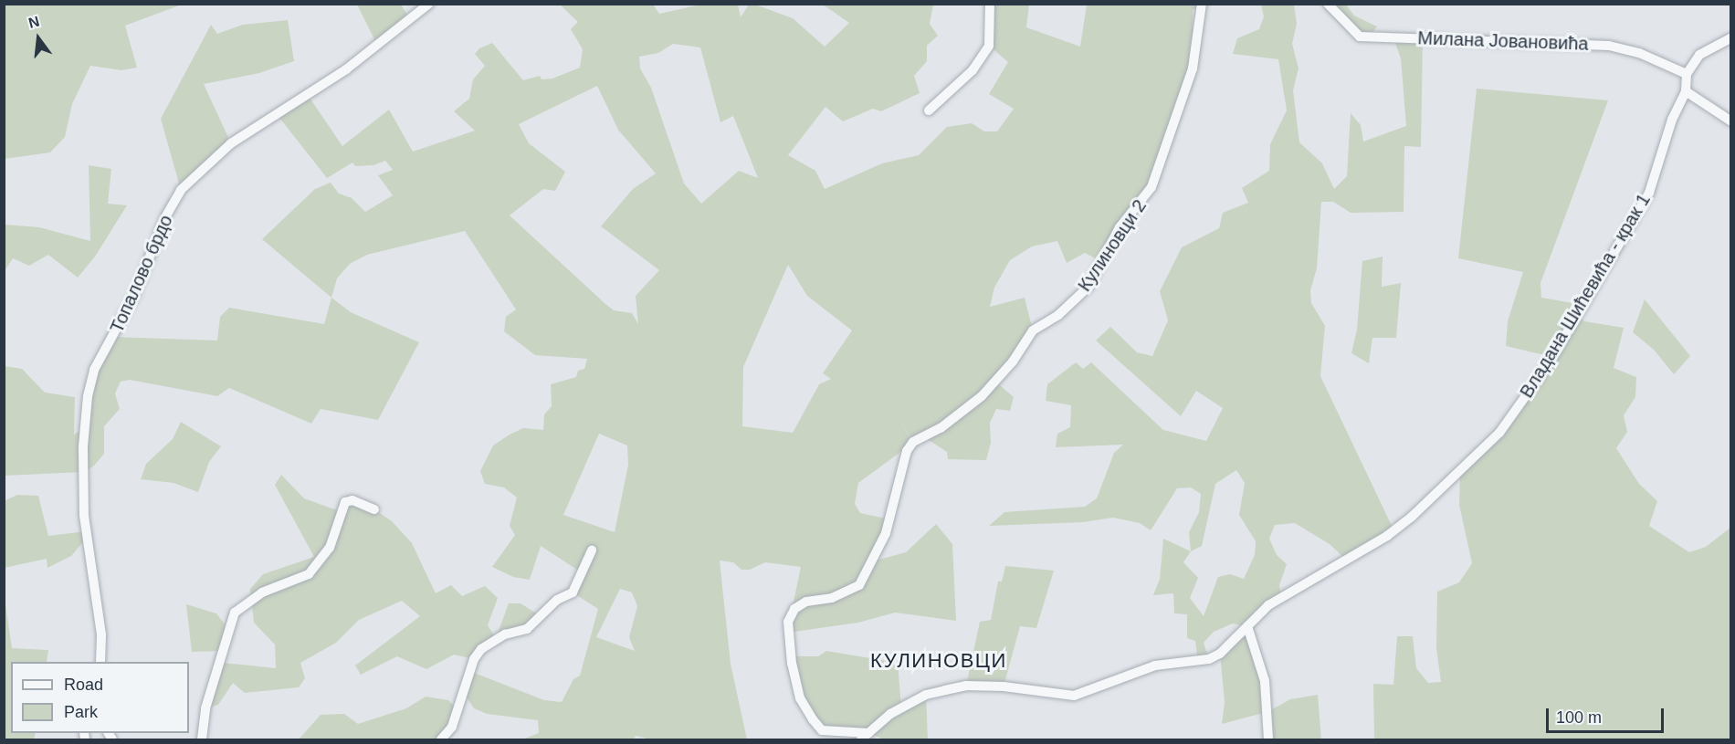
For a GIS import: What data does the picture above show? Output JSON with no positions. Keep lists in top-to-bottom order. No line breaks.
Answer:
{"streets":{"street":["Милана Јовановића","Кулиновци 2","Топалово брдо","Владана Шићевића - крак 1"]},"crossings":[["Милана Јовановића","Владана Шићевића - крак 1"],["Кулиновци 2","Владана Шићевића - крак 1"]],"districts":["КУЛИНОВЦИ"],"legend":["Road","Park"],"scale_bar":"100 m","north":"top"}
